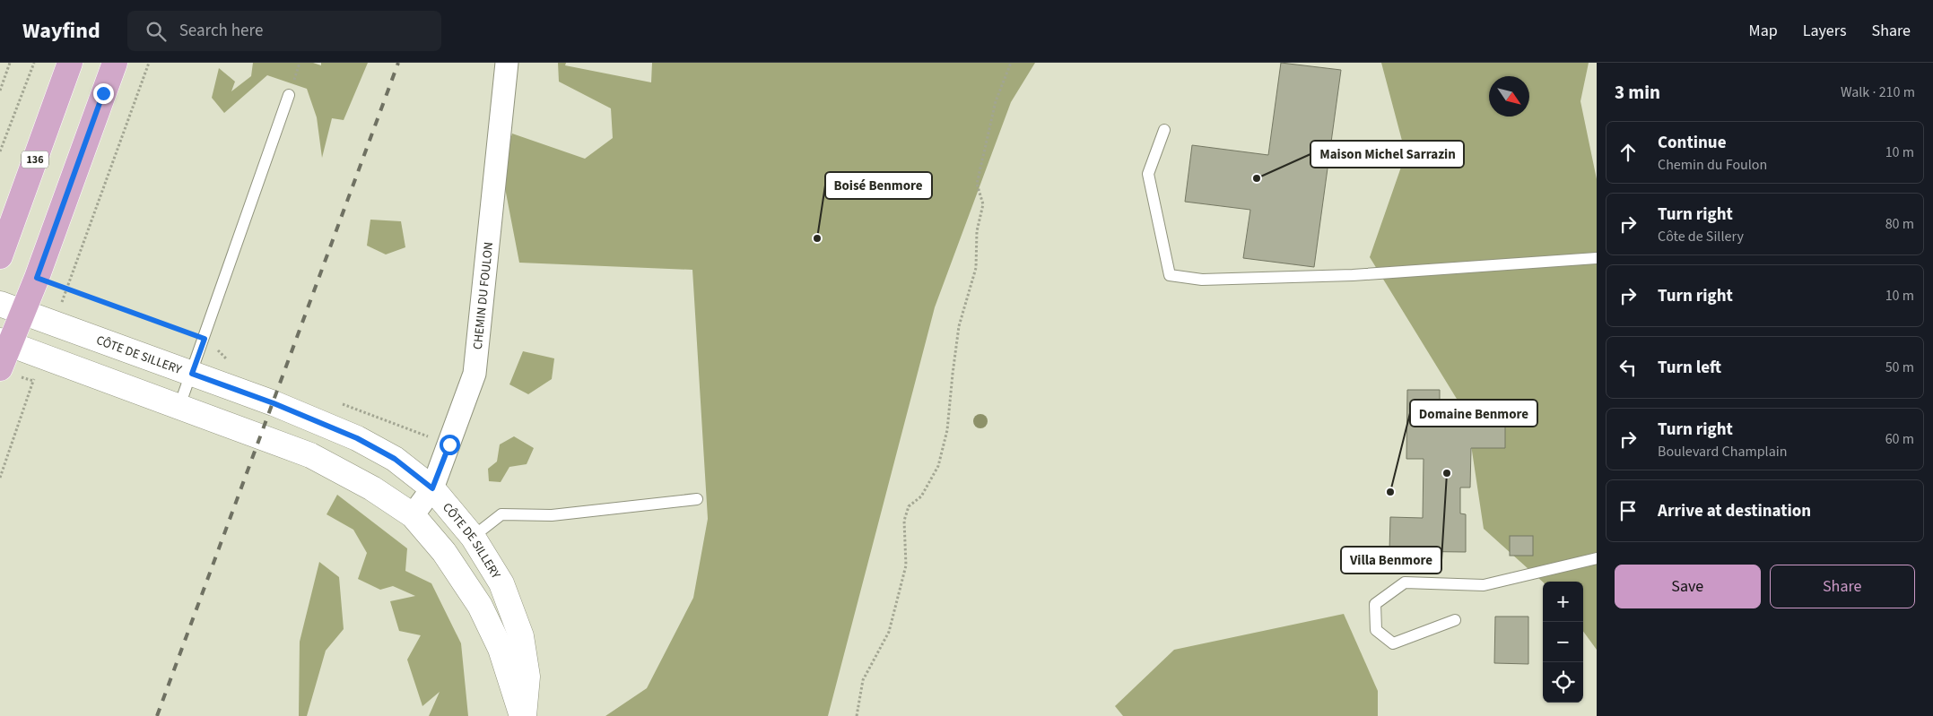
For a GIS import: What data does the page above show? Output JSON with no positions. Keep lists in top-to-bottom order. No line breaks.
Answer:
{"streets":{"main road":["136"],"street":["CHEMIN DU FOULON","CÔTE DE SILLERY"]},"crossings":[["CHEMIN DU FOULON","CÔTE DE SILLERY"]],"places":["Maison Michel Sarrazin","Boisé Benmore","Villa Benmore","Domaine Benmore"],"north":"bottom right","page":{"header":"Wayfind","search":"Search here","nav":["Map","Layers","Share"],"heading":["3 min","Walk · 210 m"],"list":[["Continue","Chemin du Foulon","10 m"],["Turn right","Côte de Sillery","80 m"],["Turn right","10 m"],["Turn left","50 m"],["Turn right","Boulevard Champlain","60 m"],"Arrive at destination"],"buttons":["Save","Share"],"map_buttons":["+","−"]}}
